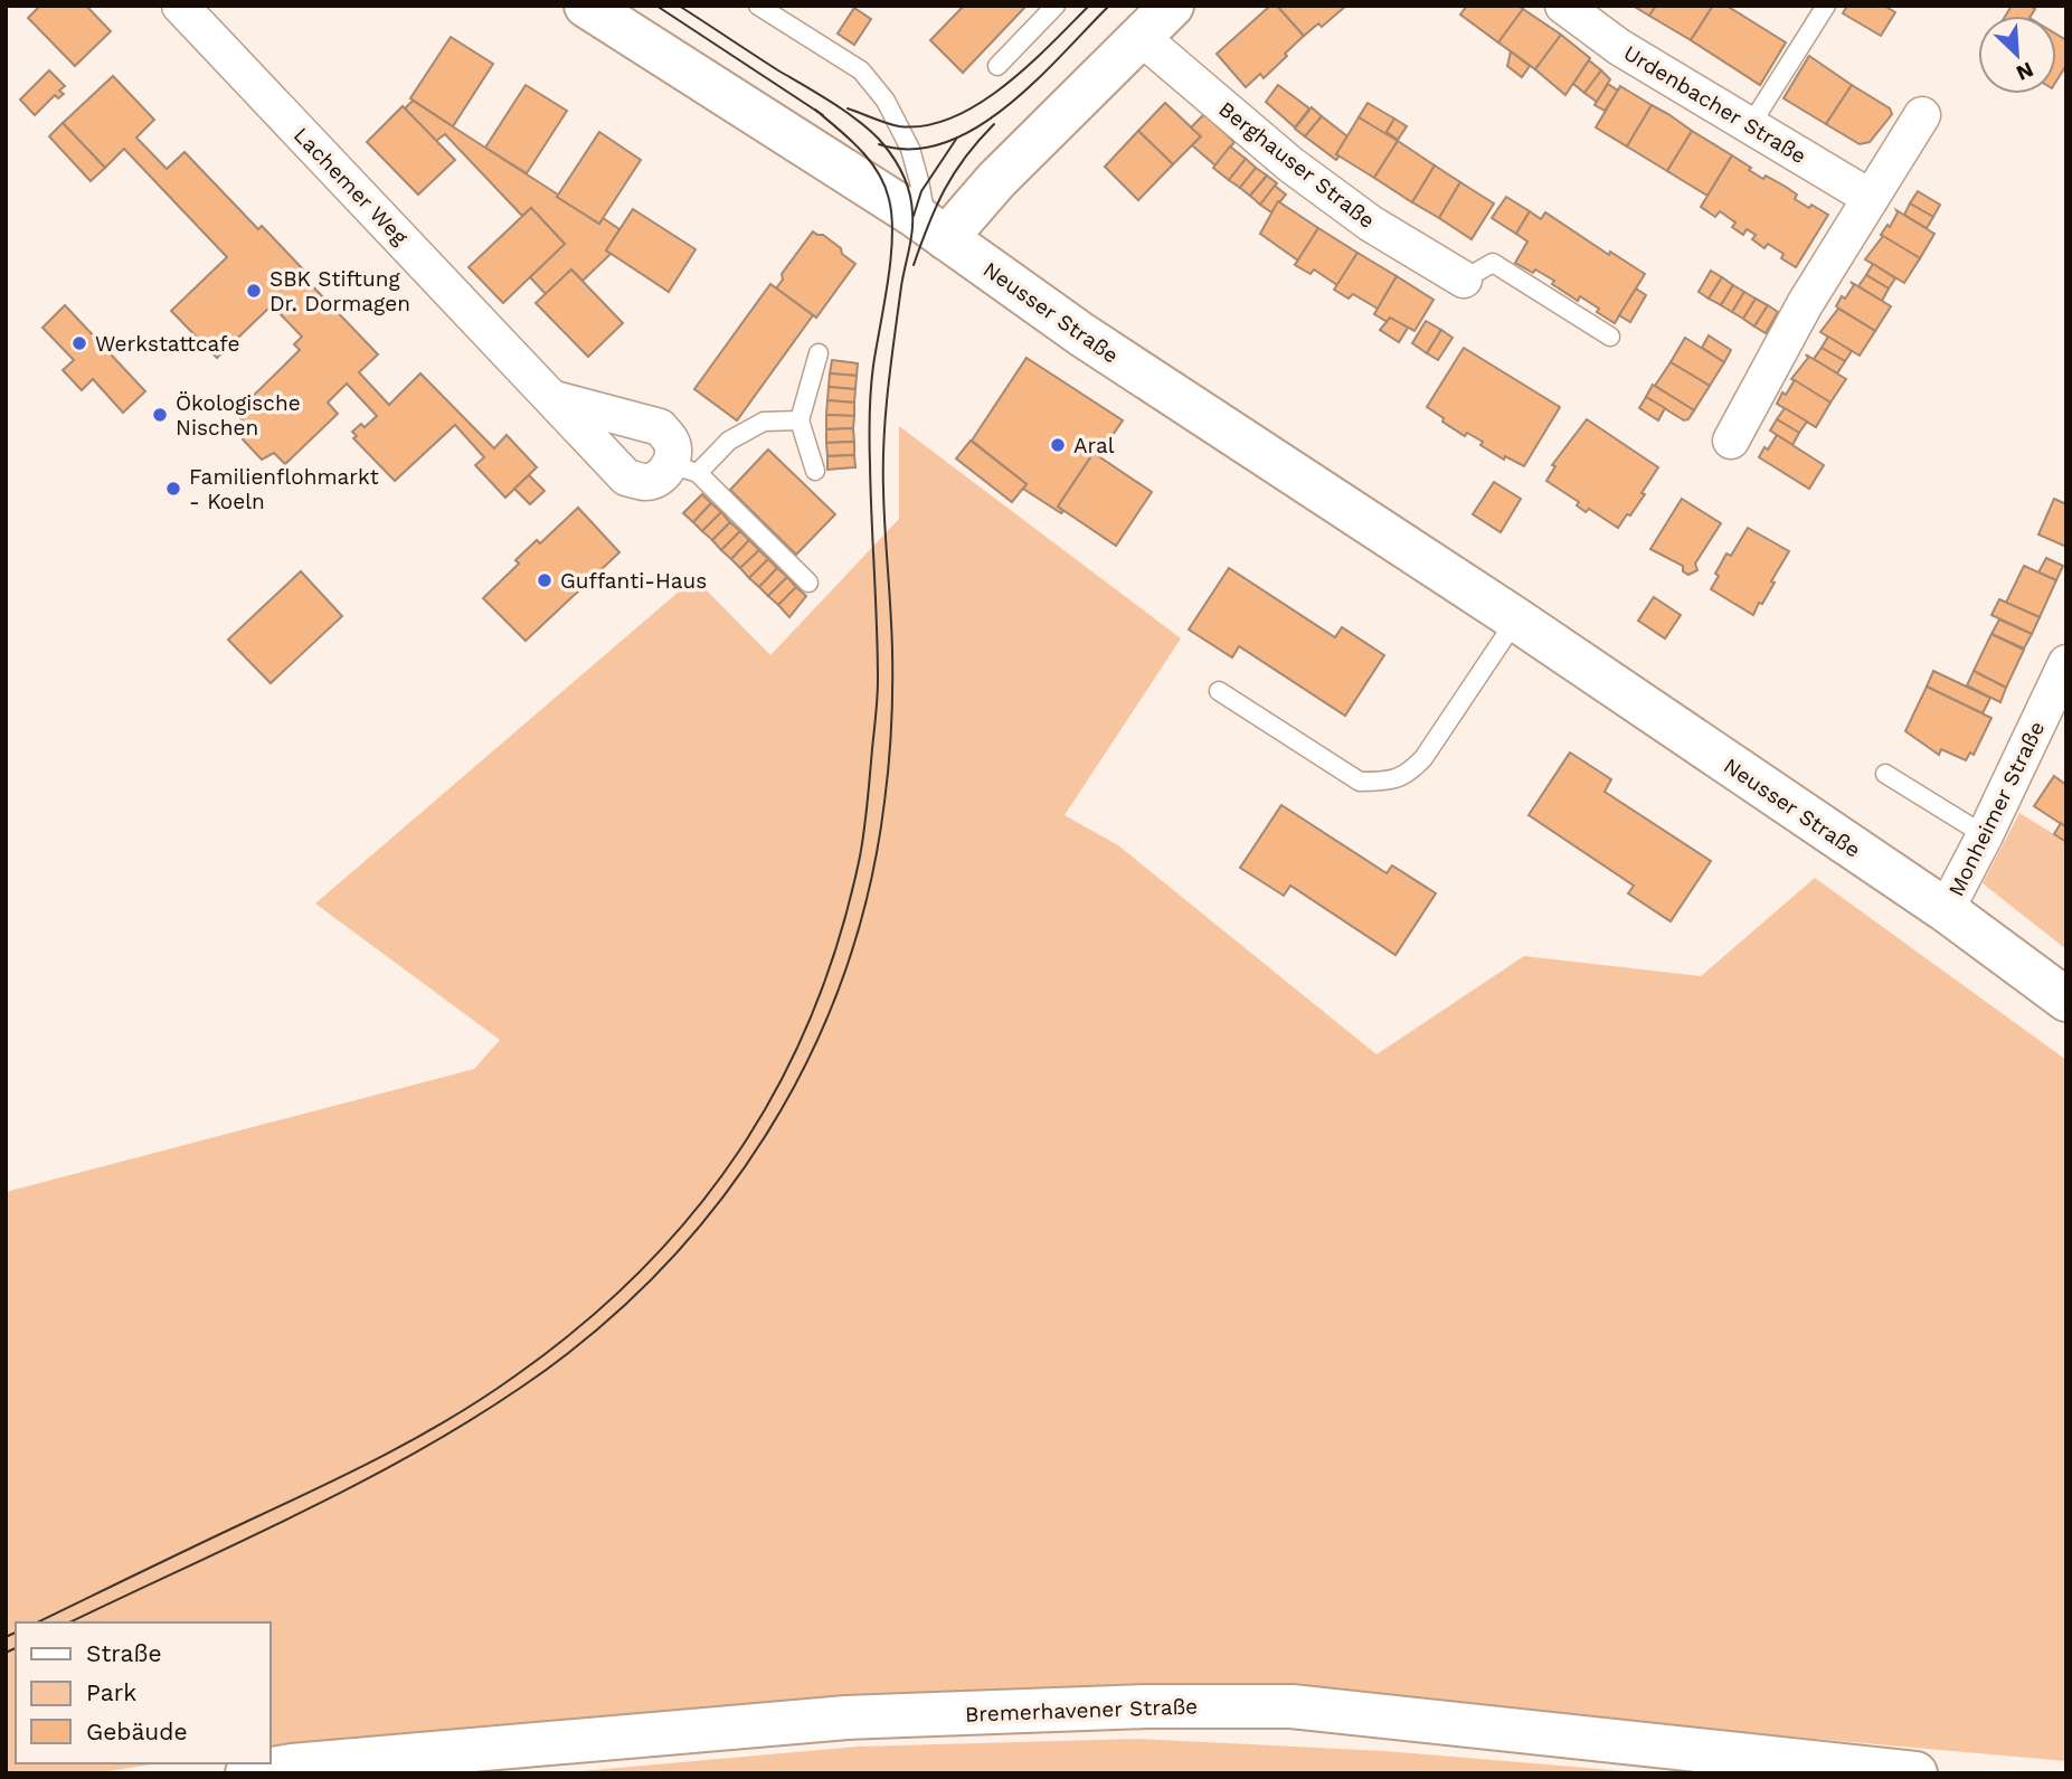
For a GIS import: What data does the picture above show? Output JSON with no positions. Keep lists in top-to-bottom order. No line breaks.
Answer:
{"streets":{"main road":["Neusser Straße","Bremerhavener Straße"],"street":["Urdenbacher Straße","Berghauser Straße","Lachemer Weg","Monheimer Straße"]},"crossings":[["Neusser Straße","Monheimer Straße"]],"places":["SBK Stiftung Dr. Dormagen","Werkstattcafe","Ökologische Nischen","Aral","Familienflohmarkt - Koeln","Guffanti-Haus"],"legend":["Straße","Park","Gebäude"],"north":"bottom right"}
